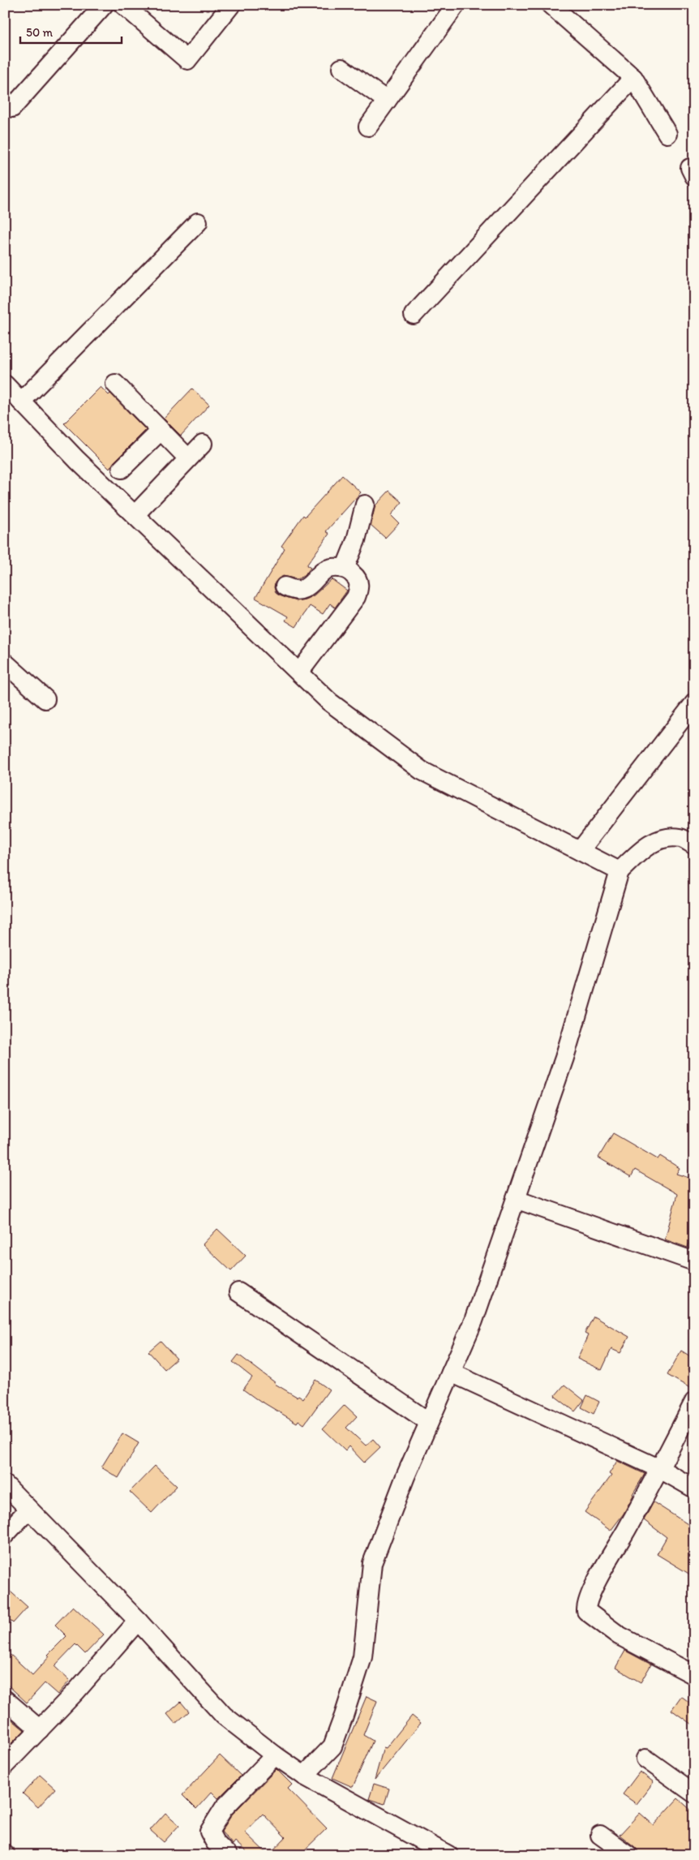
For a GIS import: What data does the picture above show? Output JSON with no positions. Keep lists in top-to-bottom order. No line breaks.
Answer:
{"scale_bar":"50 m"}
